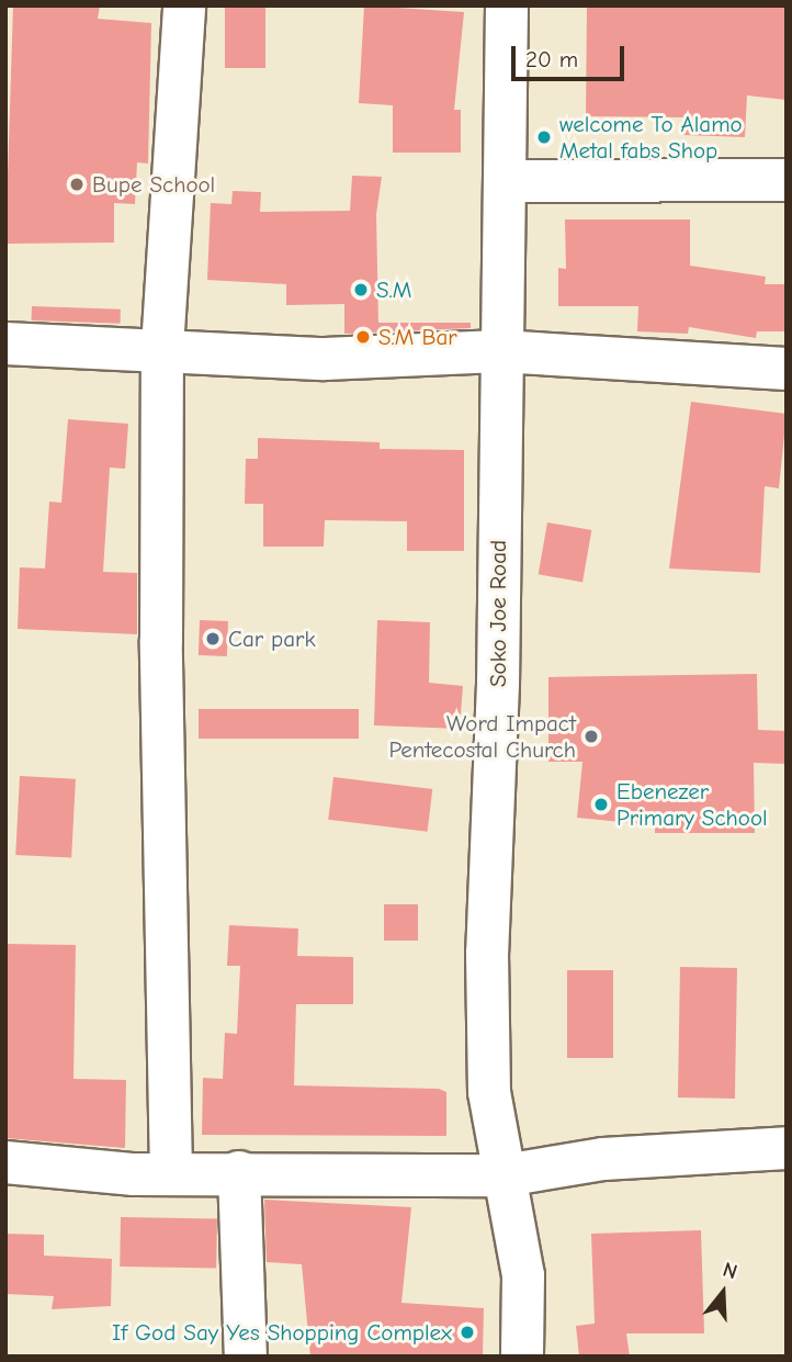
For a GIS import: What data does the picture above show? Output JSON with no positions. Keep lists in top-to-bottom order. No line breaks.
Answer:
{"streets":{"street":["Soko Joe Road"]},"places":["welcome To Alamo Metal fabs Shop","Bupe School","S.M","S.M Bar","Car park","Word Impact Pentecostal Church","Ebenezer Primary School","If God Say Yes Shopping Complex"],"scale_bar":"20 m","north":"top"}
